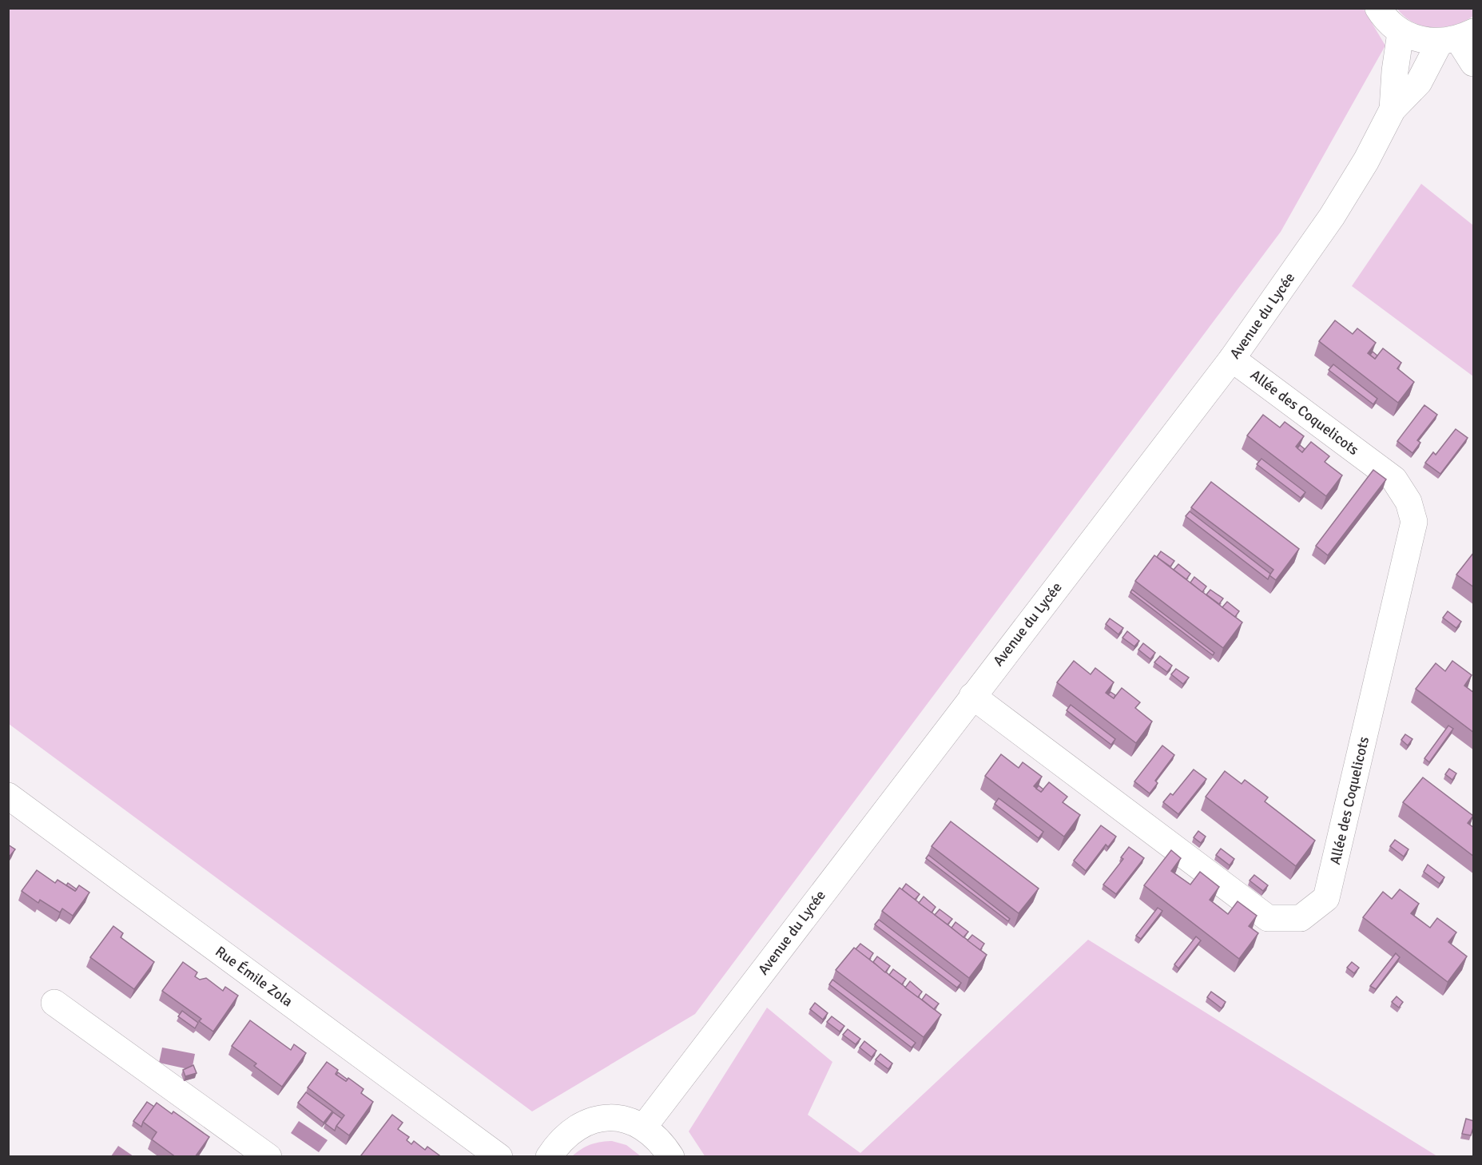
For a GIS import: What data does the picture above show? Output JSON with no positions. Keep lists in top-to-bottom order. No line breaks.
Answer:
{"streets":{"street":["Avenue du Lycée","Allée des Coquelicots","Rue Émile Zola"]},"crossings":[["Avenue du Lycée","Allée des Coquelicots"]]}
